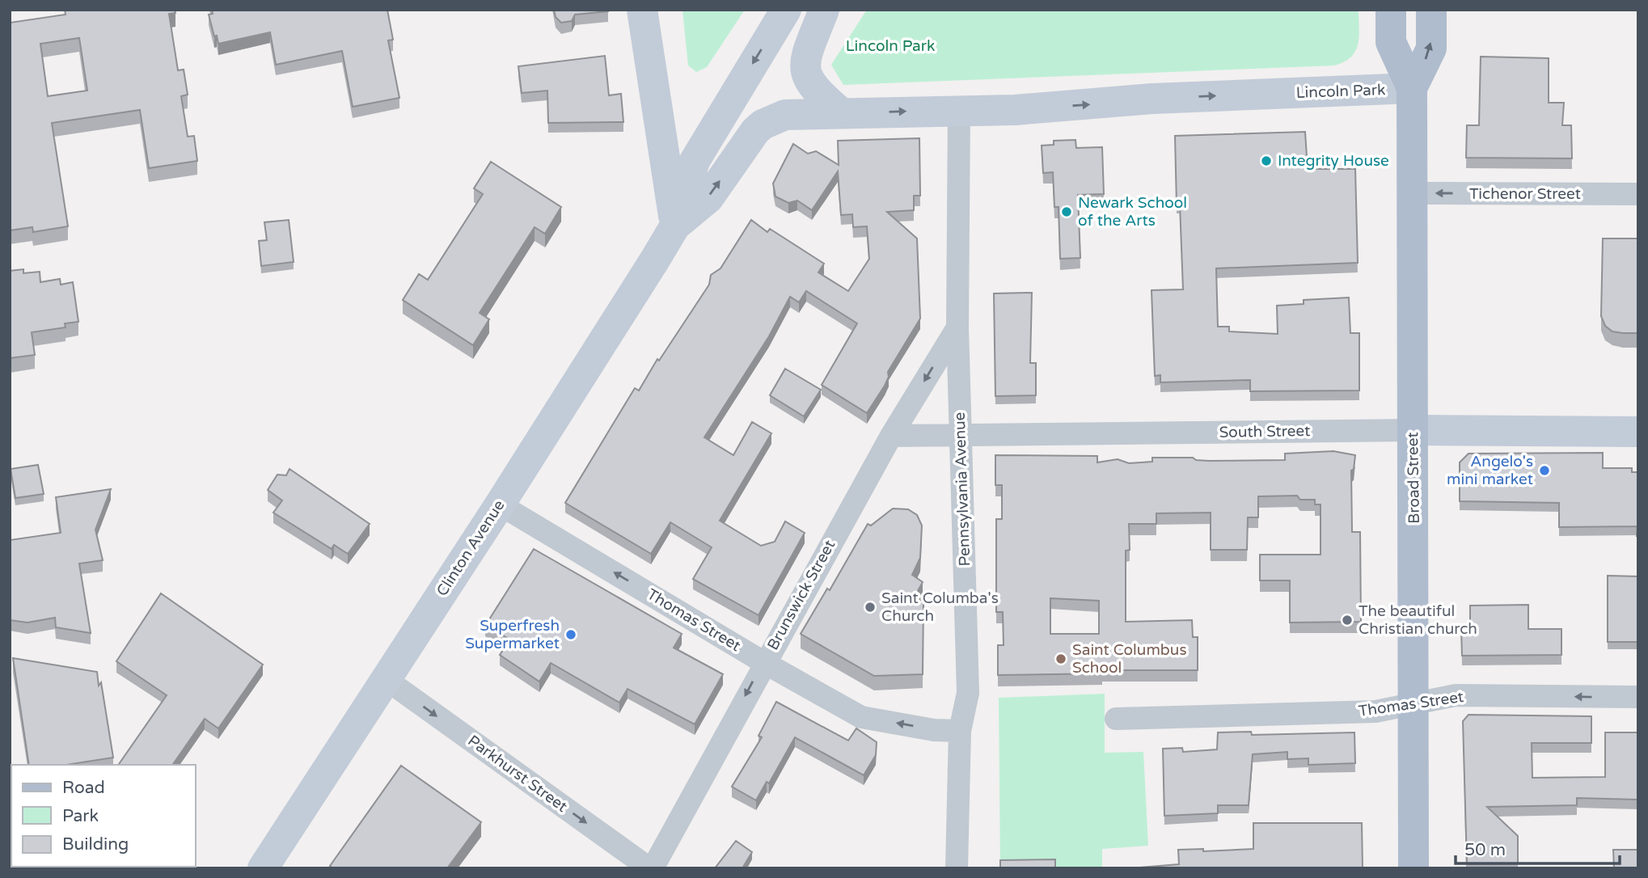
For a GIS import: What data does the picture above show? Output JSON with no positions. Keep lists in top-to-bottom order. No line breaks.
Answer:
{"streets":{"main road":["Lincoln Park","South Street","Broad Street","Clinton Avenue"],"street":["Tichenor Street","Pennsylvania Avenue","Brunswick Street","Thomas Street","Parkhurst Street"]},"crossings":[["Lincoln Park","Broad Street"],["Lincoln Park","Pennsylvania Avenue"],["Lincoln Park","Clinton Avenue"],["Tichenor Street","Broad Street"],["South Street","Broad Street"],["South Street","Pennsylvania Avenue"],["South Street","Brunswick Street"],["Broad Street","Thomas Street"],["Pennsylvania Avenue","Brunswick Street"],["Pennsylvania Avenue","Thomas Street"],["Clinton Avenue","Thomas Street"],["Clinton Avenue","Parkhurst Street"],["Brunswick Street","Thomas Street"],["Brunswick Street","Parkhurst Street"]],"one_way":["Lincoln Park","Tichenor Street","Brunswick Street","Thomas Street","Parkhurst Street"],"parks":["Lincoln Park"],"places":["Integrity House","Newark School of the Arts","Angelo's mini market","Saint Columba's Church","The beautiful Christian church","Superfresh Supermarket","Saint Columbus School"],"legend":["Road","Park","Building"],"scale_bar":"50 m"}
